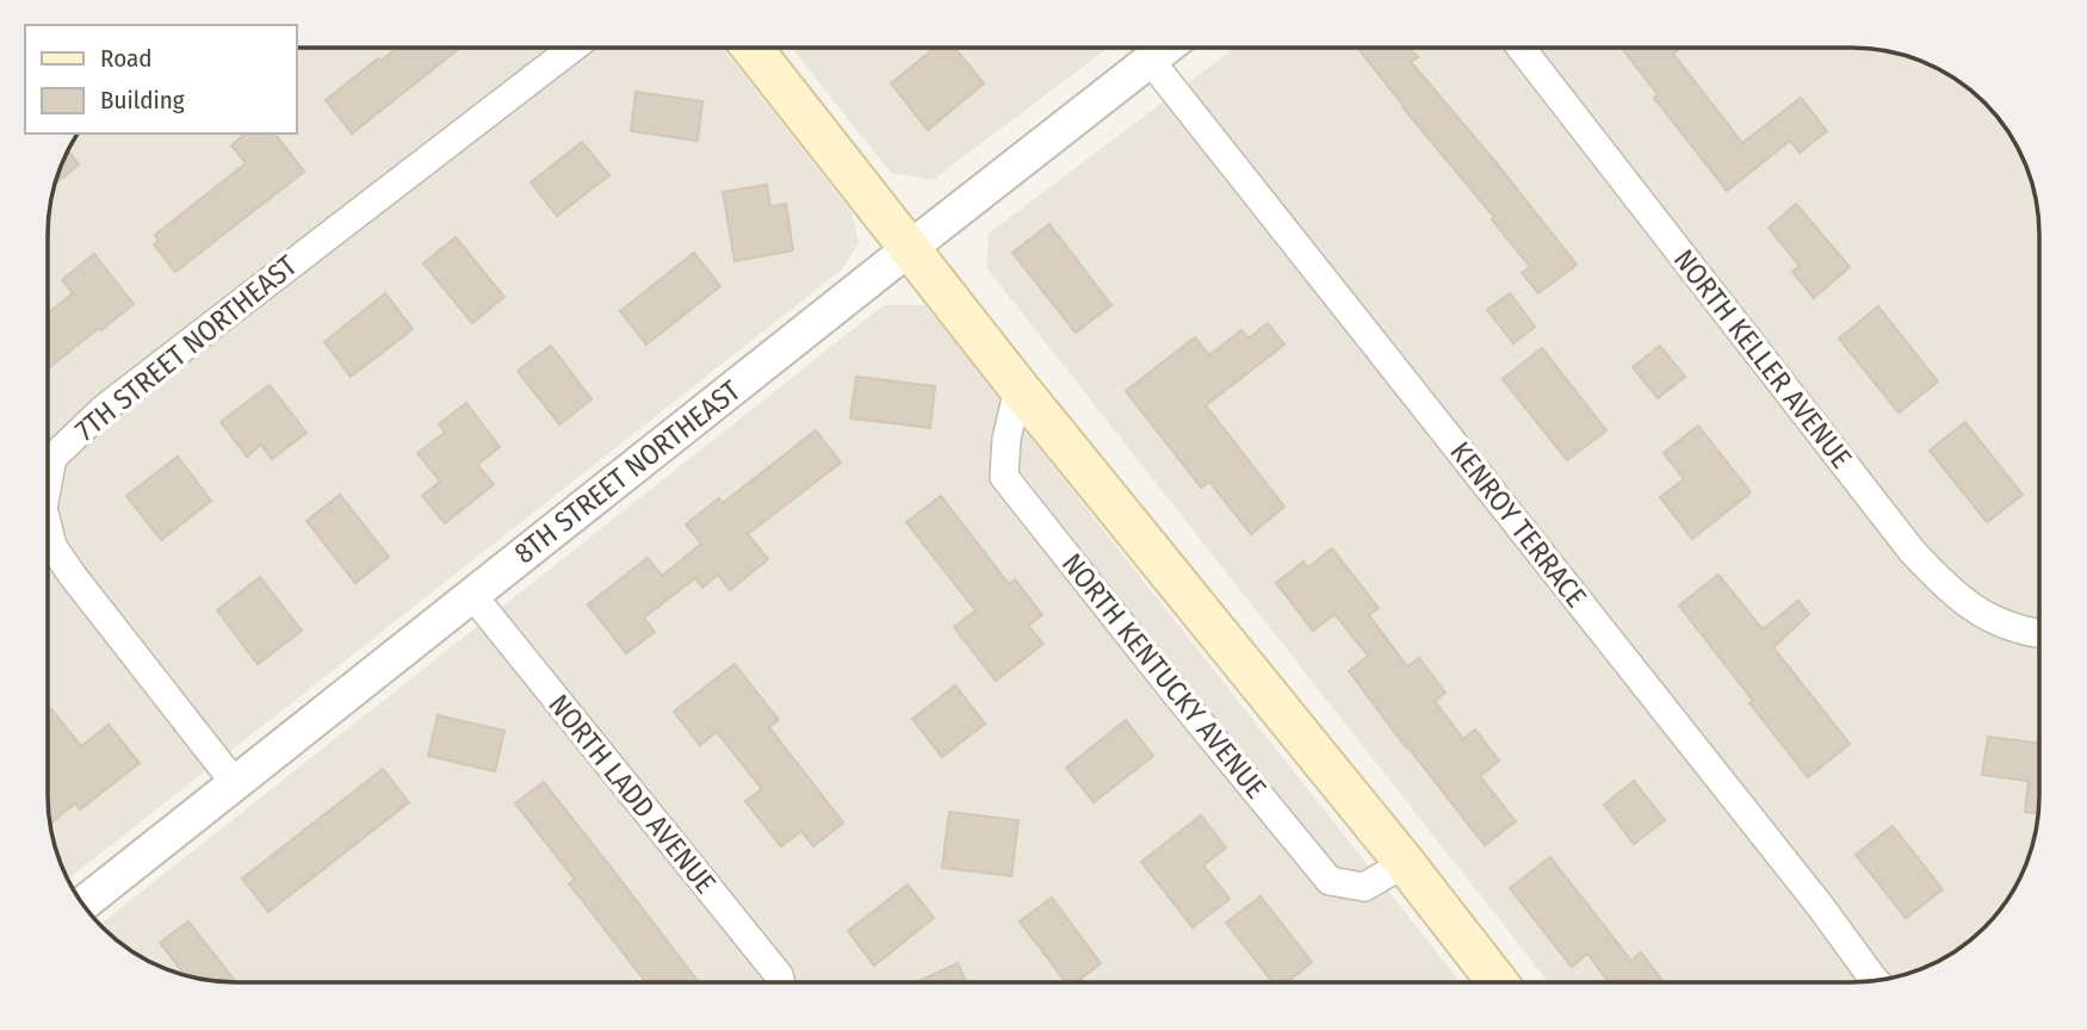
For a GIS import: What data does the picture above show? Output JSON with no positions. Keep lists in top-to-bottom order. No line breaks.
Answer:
{"streets":{"street":["7TH STREET NORTHEAST","NORTH KELLER AVENUE","8TH STREET NORTHEAST","KENROY TERRACE","NORTH KENTUCKY AVENUE","NORTH LADD AVENUE"]},"crossings":[["7TH STREET NORTHEAST","8TH STREET NORTHEAST"],["8TH STREET NORTHEAST","KENROY TERRACE"],["8TH STREET NORTHEAST","NORTH LADD AVENUE"]],"legend":["Road","Building"]}
